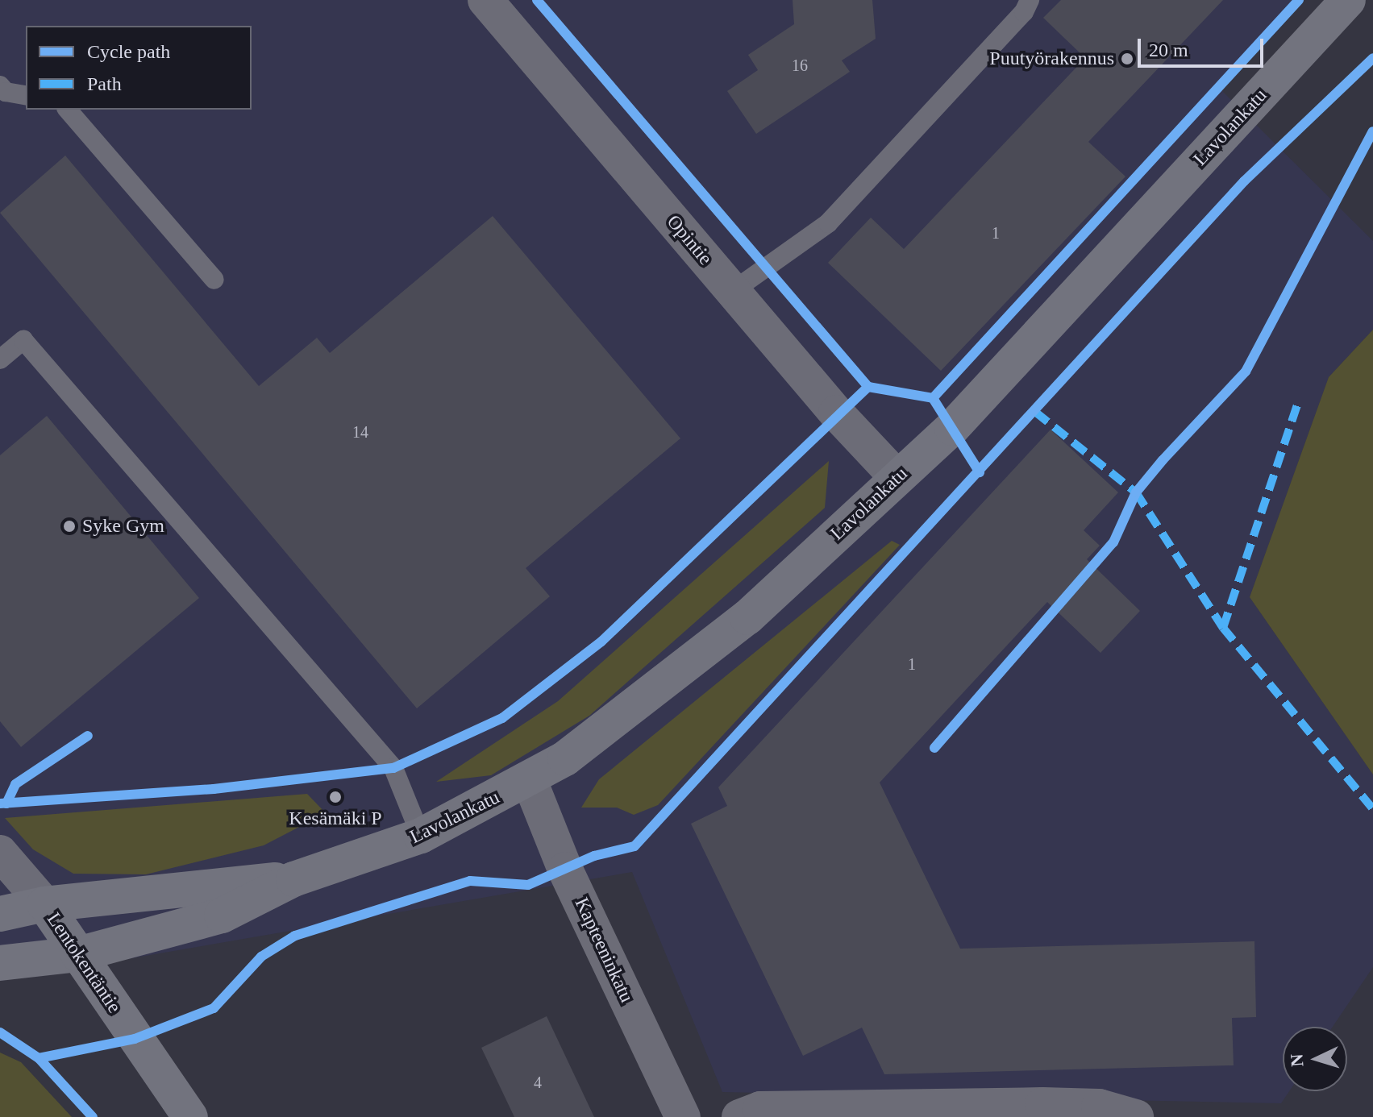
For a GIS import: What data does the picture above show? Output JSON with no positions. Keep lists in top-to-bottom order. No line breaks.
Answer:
{"streets":{"main road":["Lavolankatu","Lentokentäntie"],"street":["Opintie","Kapteeninkatu"]},"crossings":[["Lavolankatu","Opintie"],["Lavolankatu","Kapteeninkatu"],["Lavolankatu","Lentokentäntie"]],"places":["Puutyörakennus","Syke Gym","Kesämäki P"],"house_numbers":["16","1","14","1","4"],"legend":["Cycle path","Path"],"scale_bar":"20 m","north":"left"}
